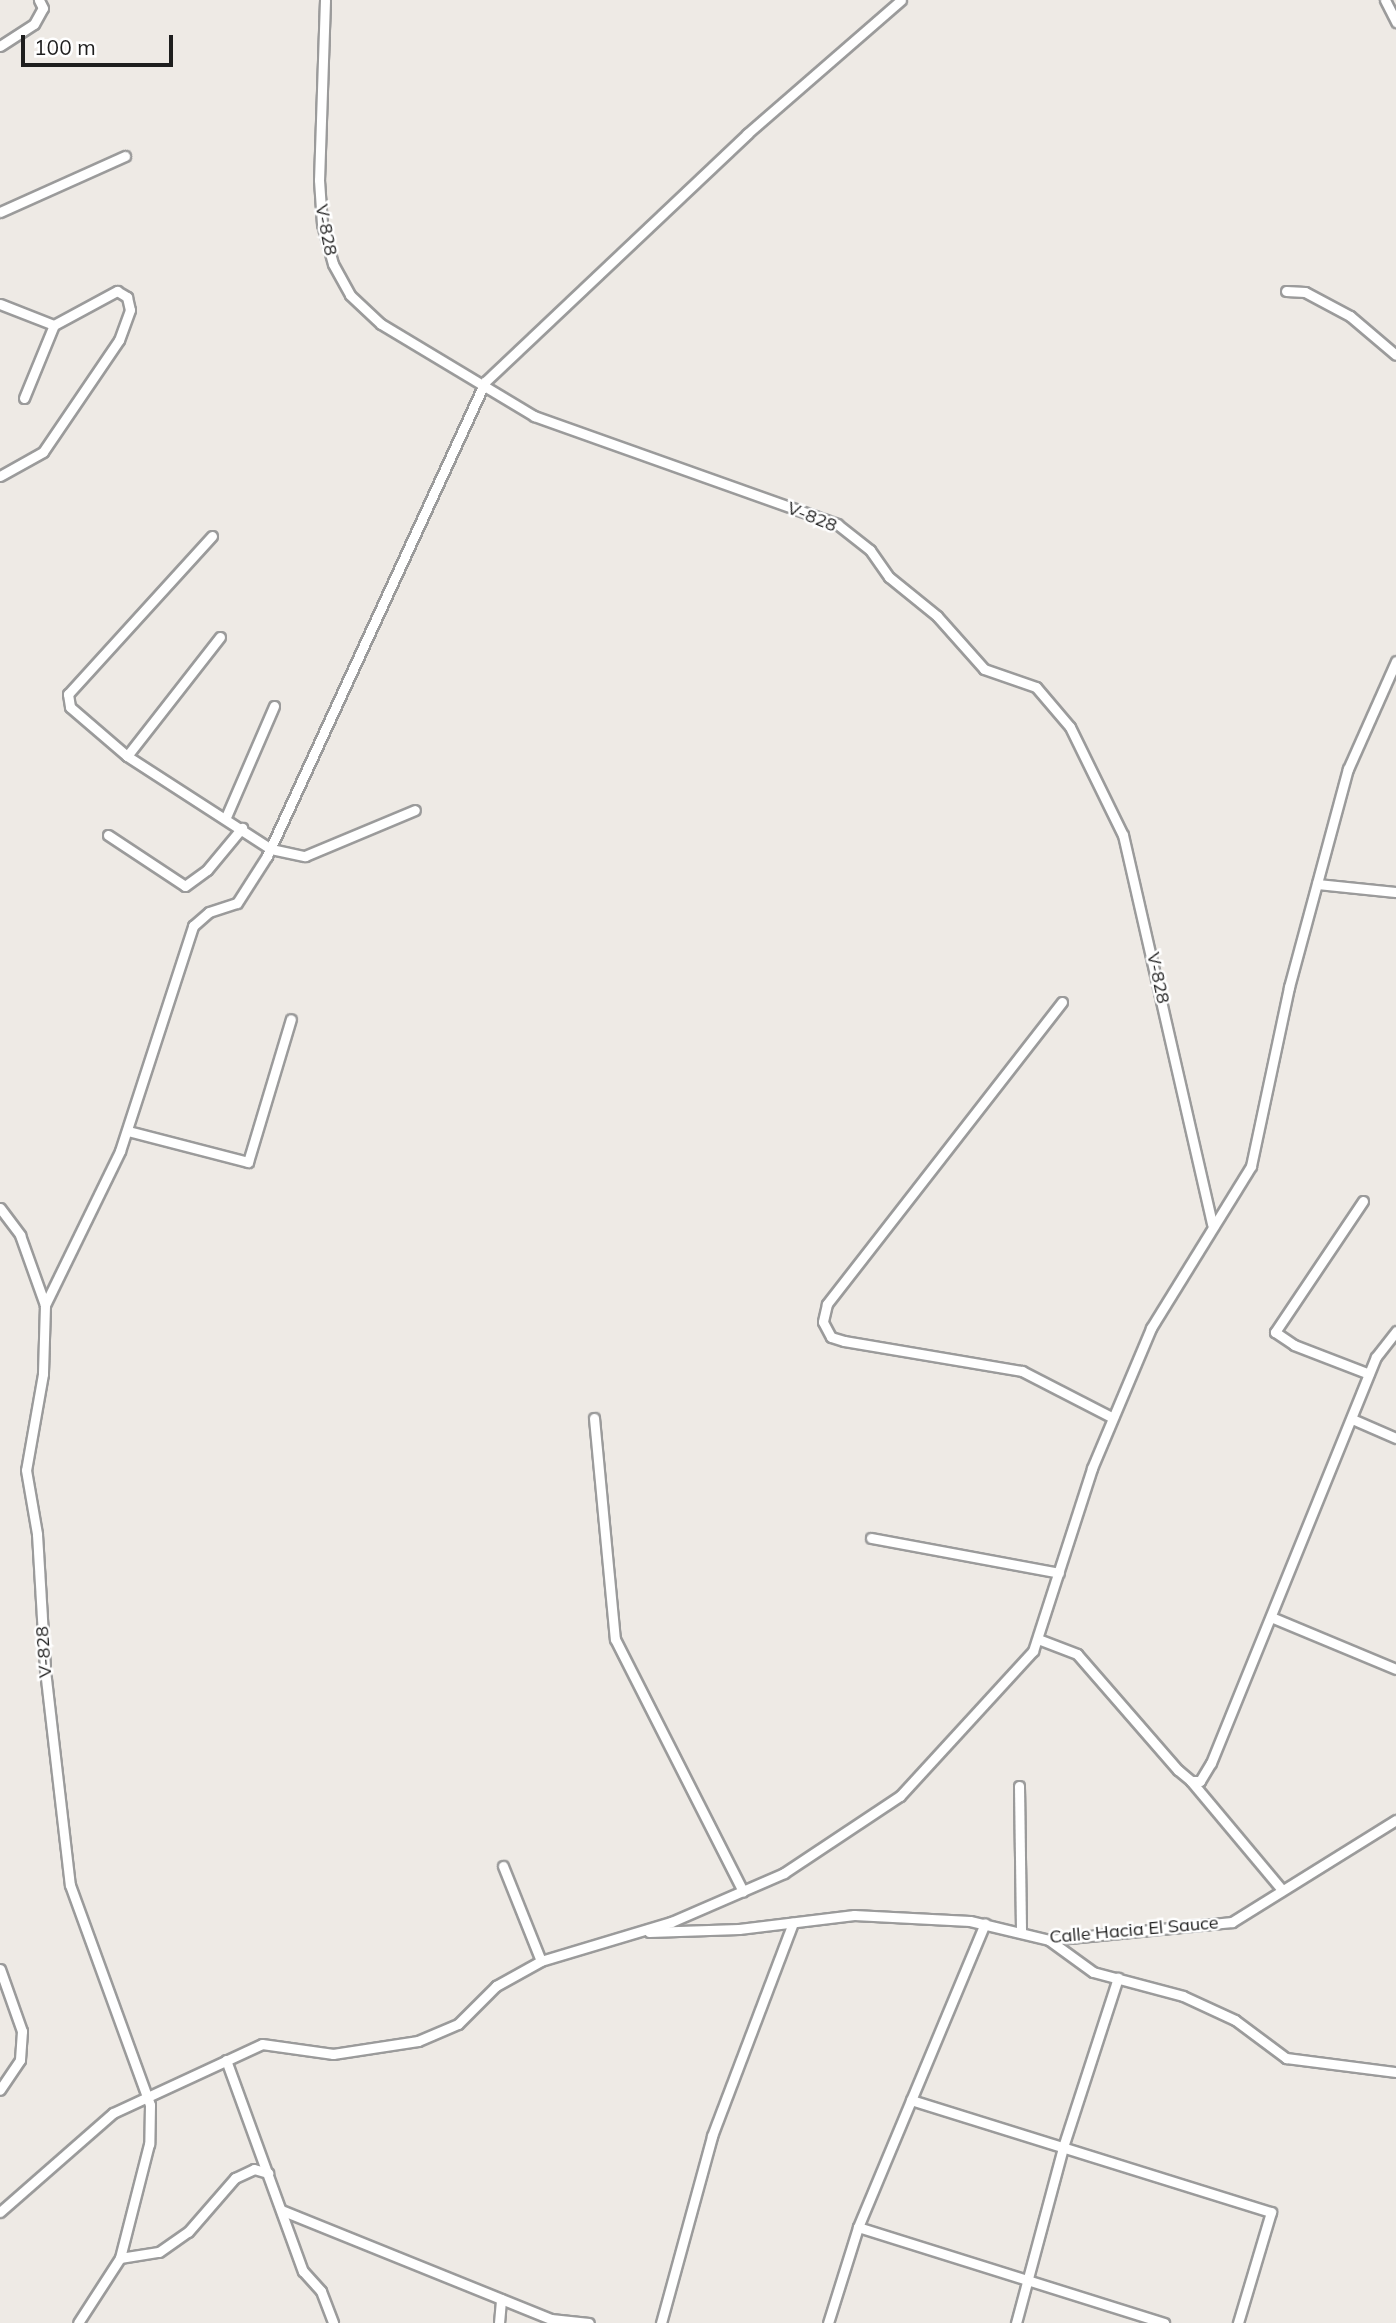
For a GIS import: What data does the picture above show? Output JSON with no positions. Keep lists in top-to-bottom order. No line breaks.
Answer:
{"streets":{"street":["V-828","Calle Hacia El Sauce"]},"scale_bar":"100 m"}
